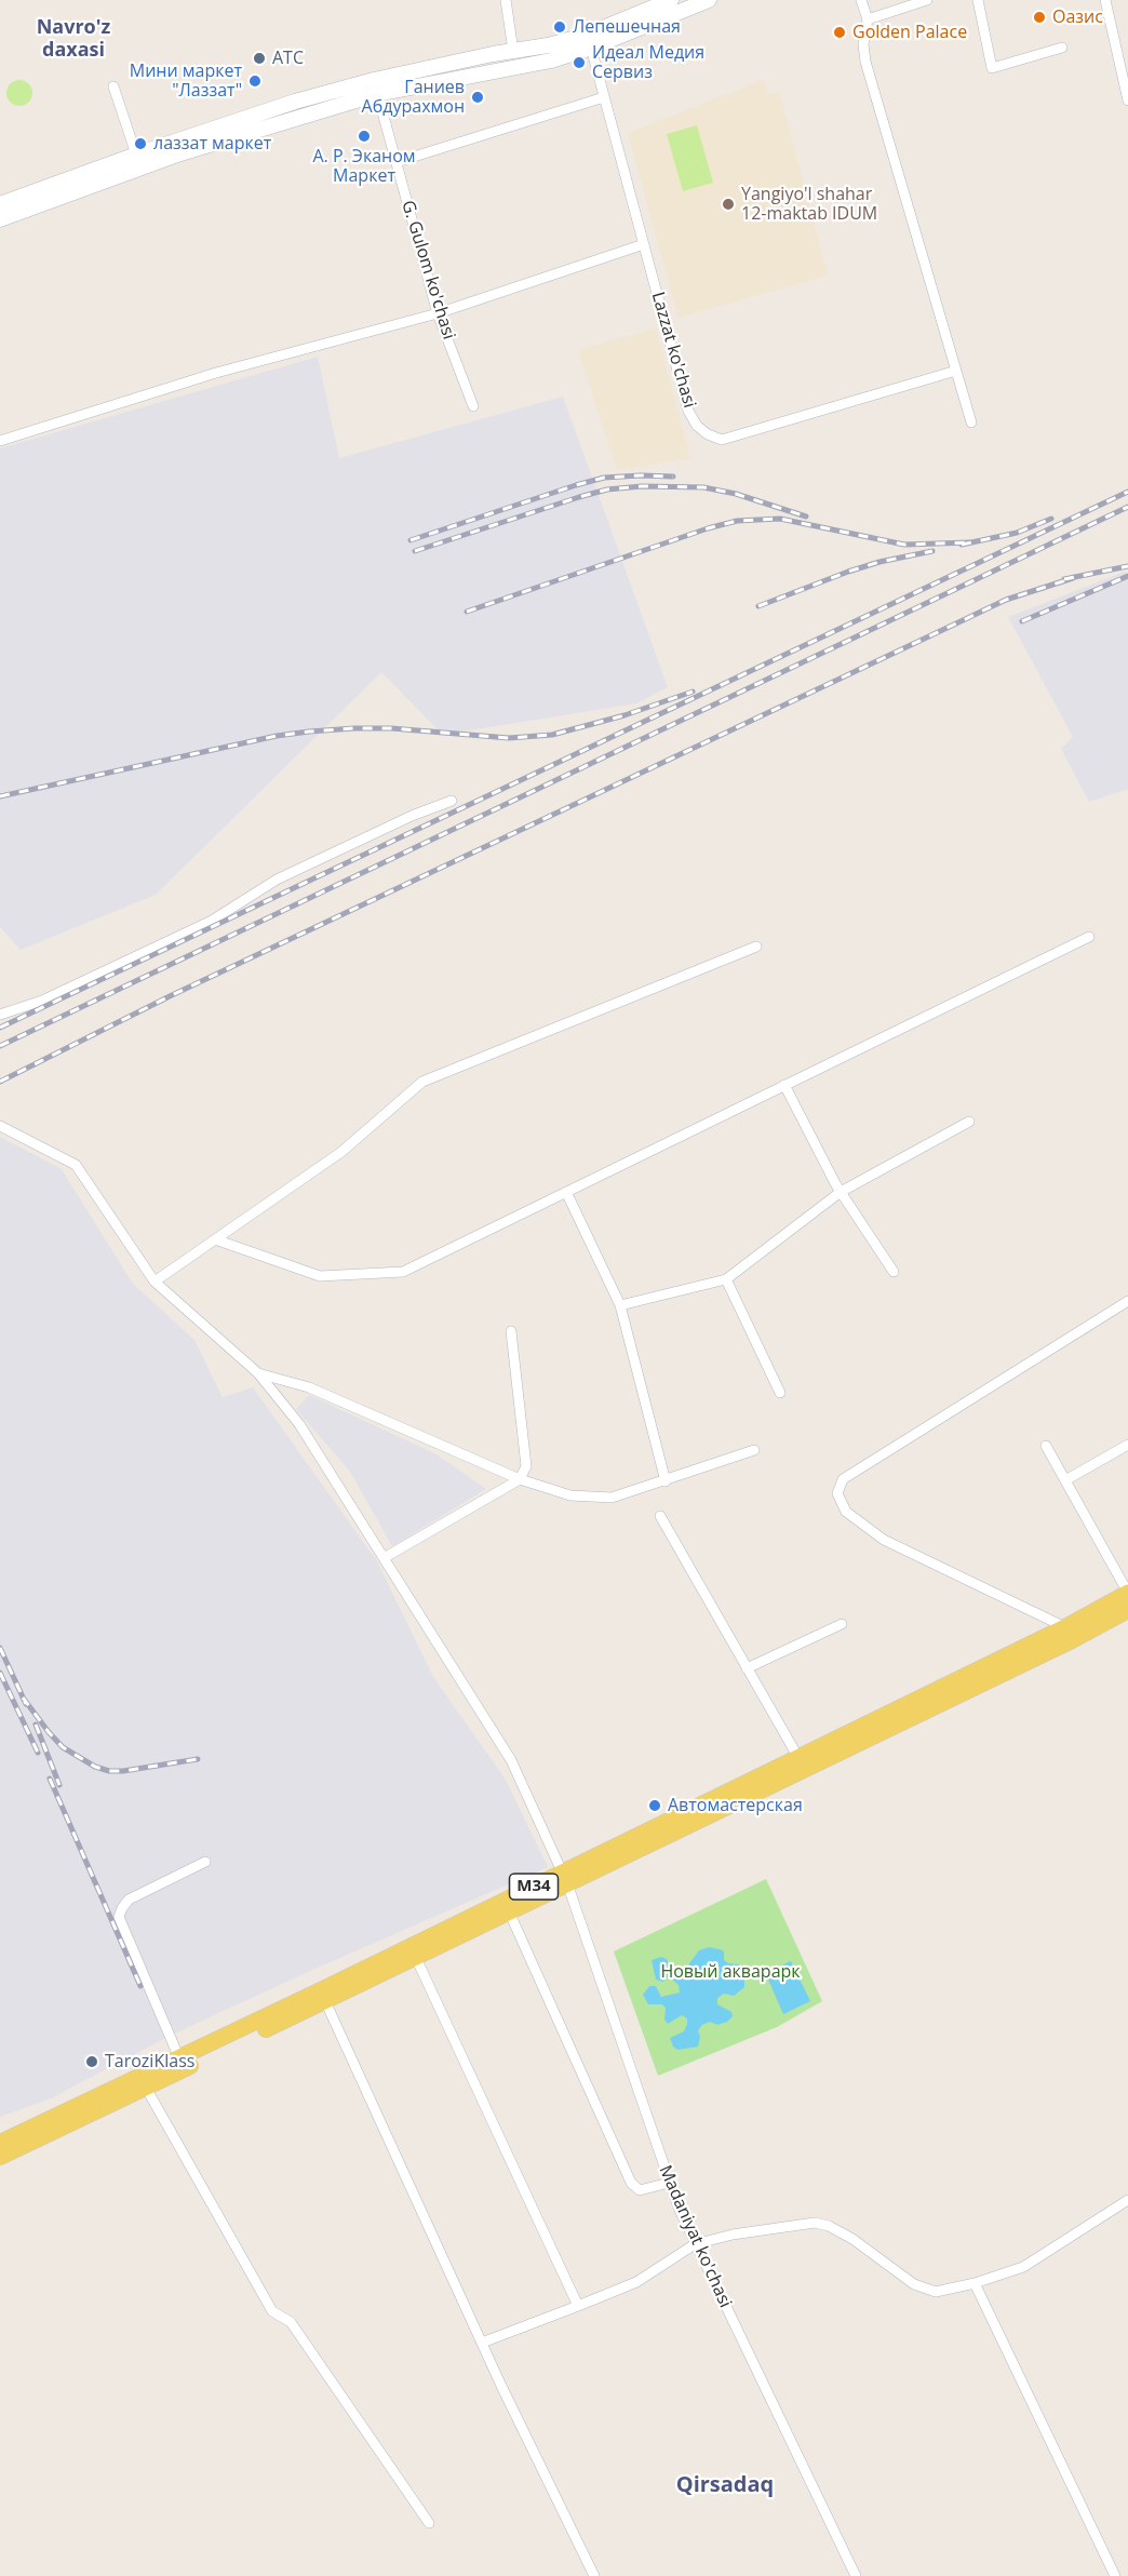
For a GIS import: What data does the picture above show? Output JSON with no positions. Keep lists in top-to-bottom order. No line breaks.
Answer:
{"streets":{"main road":["M34"],"street":["G. Gulom ko'chasi","Lazzat ko'chasi","Madaniyat ko'chasi"]},"crossings":[["M34","Madaniyat ko'chasi"]],"districts":["Navro'z daxasi","Qirsadaq"],"parks":["Новый акварарк"],"places":["Оазис","Лепешечная","Golden Palace","АТС","Идеал Медия Сервиз","Мини маркет \"Лаззат\"","Ганиев Абдурахмон","А. Р. Эканом Маркет","лаззат маркет","Yangiyo'l shahar 12-maktab IDUM","Автомастерская","TaroziKlass"]}
